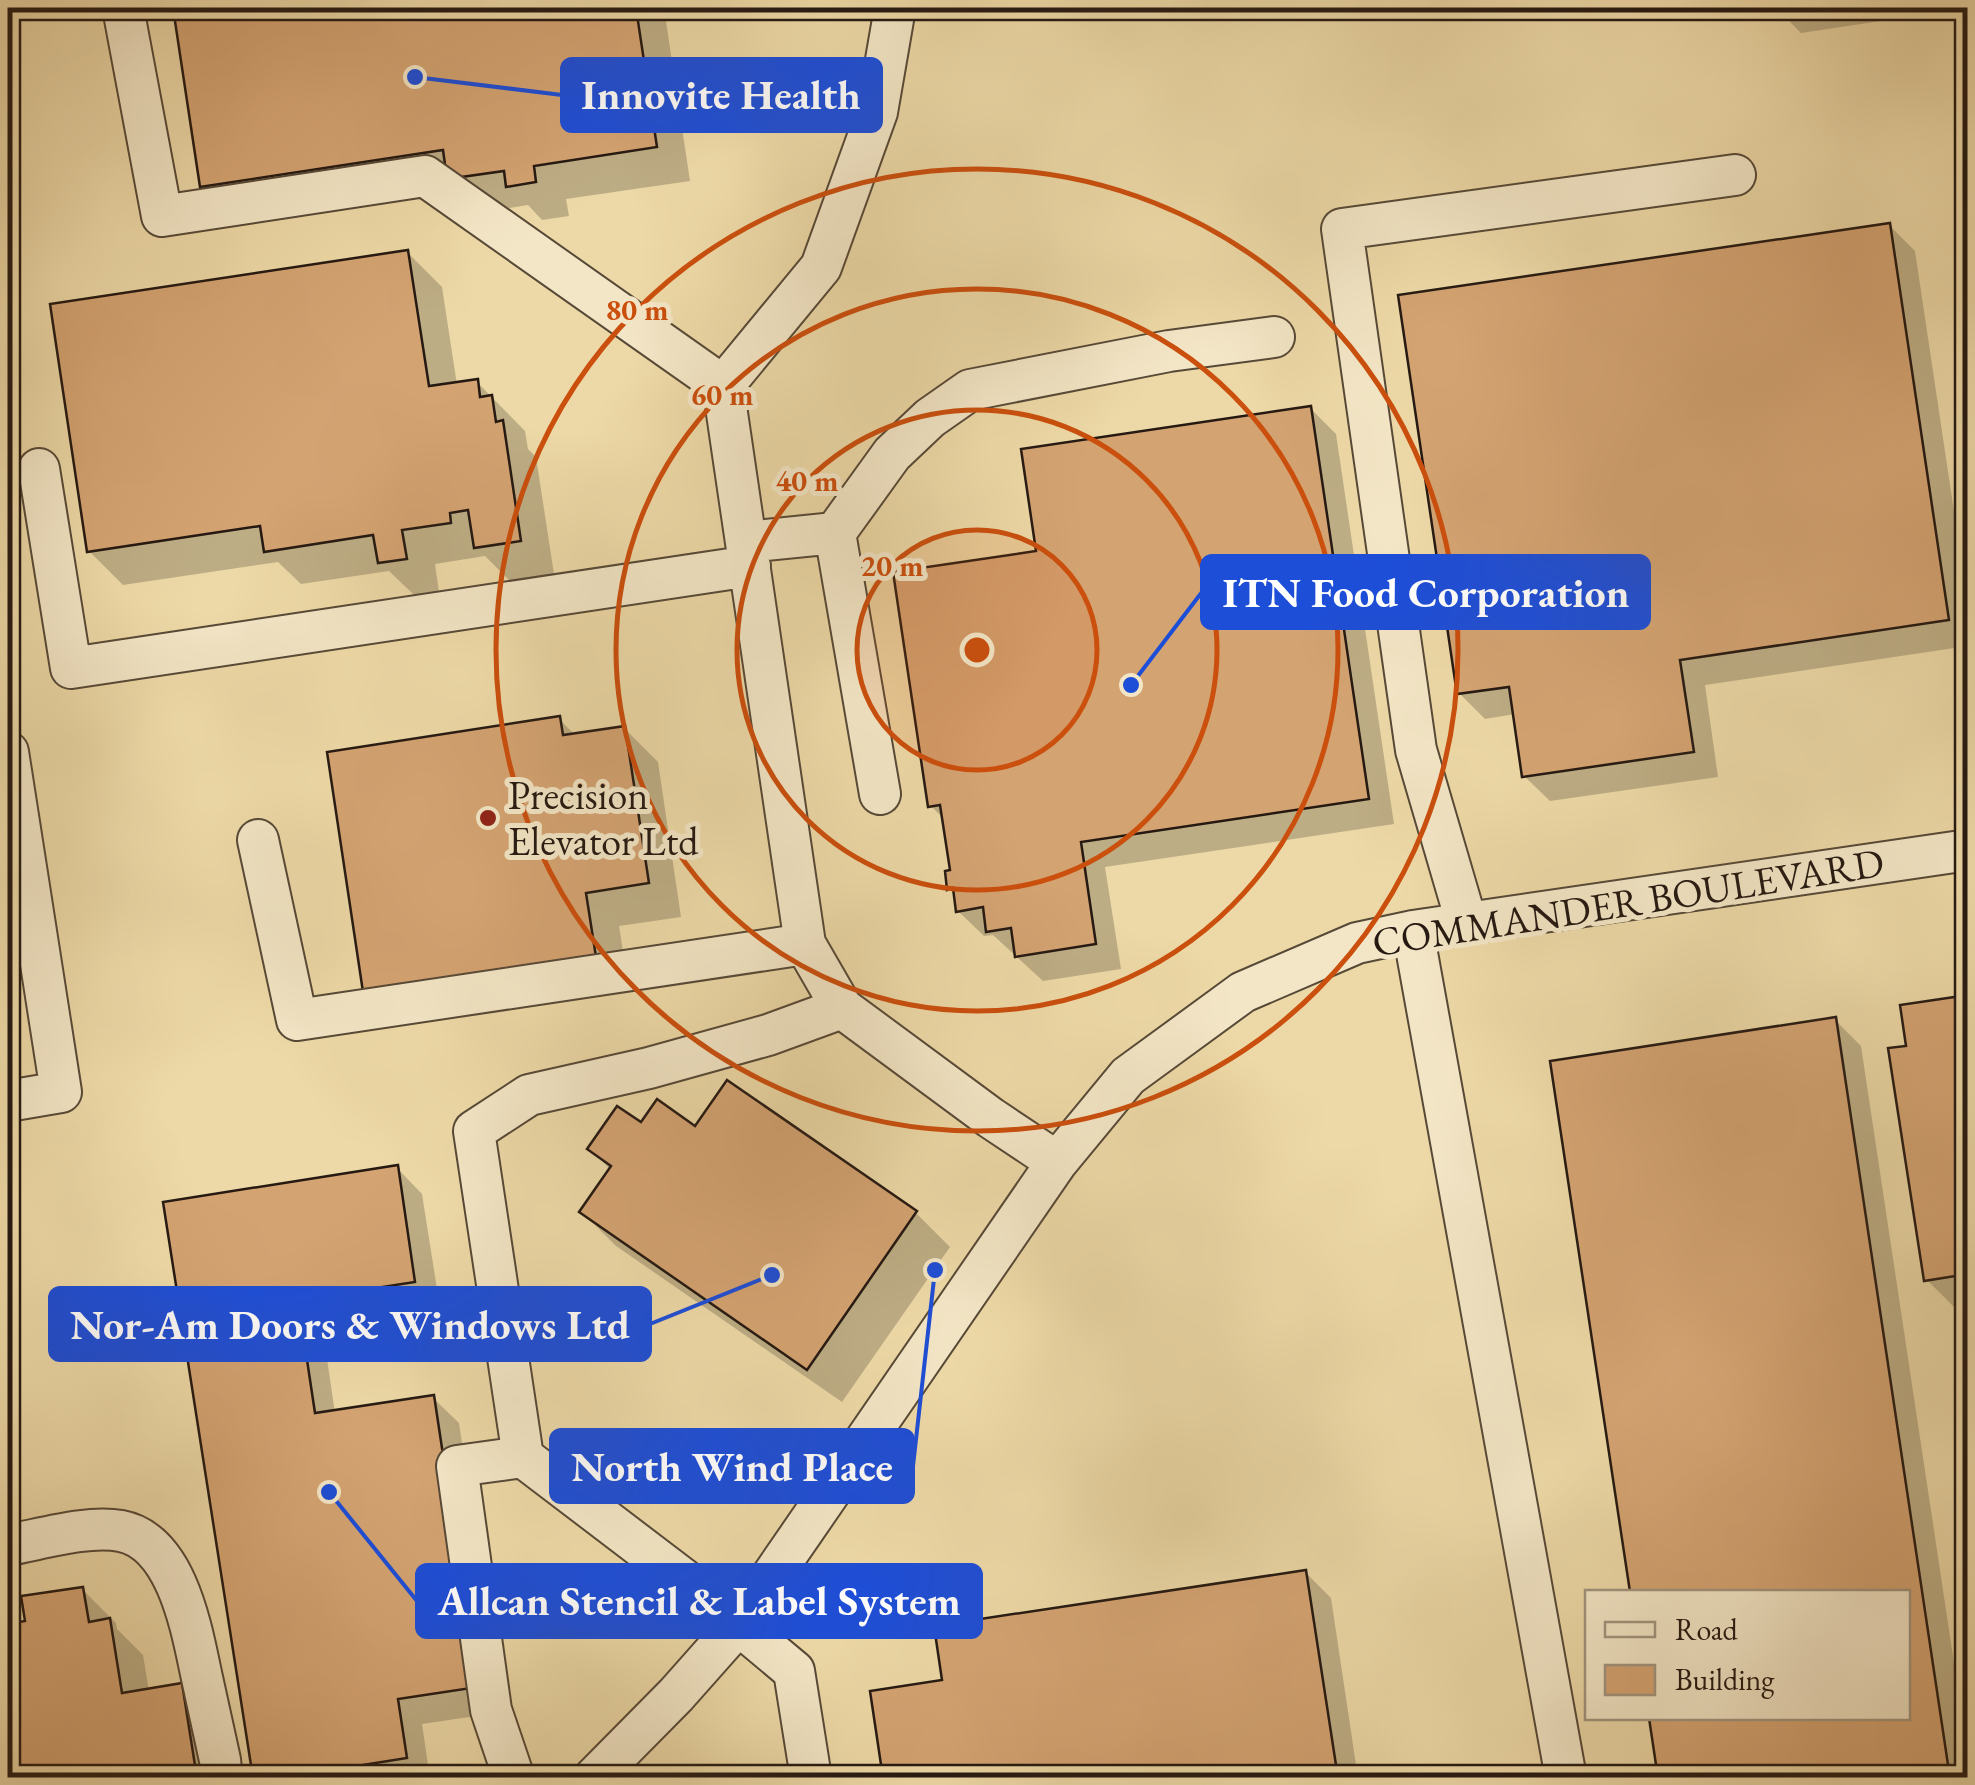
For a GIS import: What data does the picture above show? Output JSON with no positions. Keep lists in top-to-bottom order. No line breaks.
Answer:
{"streets":{"street":["COMMANDER BOULEVARD"]},"places":["Innovite Health","ITN Food Corporation","Precision Elevator Ltd","North Wind Place","Nor-Am Doors & Windows Ltd","Allcan Stencil & Label System"],"legend":["Road","Building"],"rings":["80 m","60 m","40 m","20 m"]}
